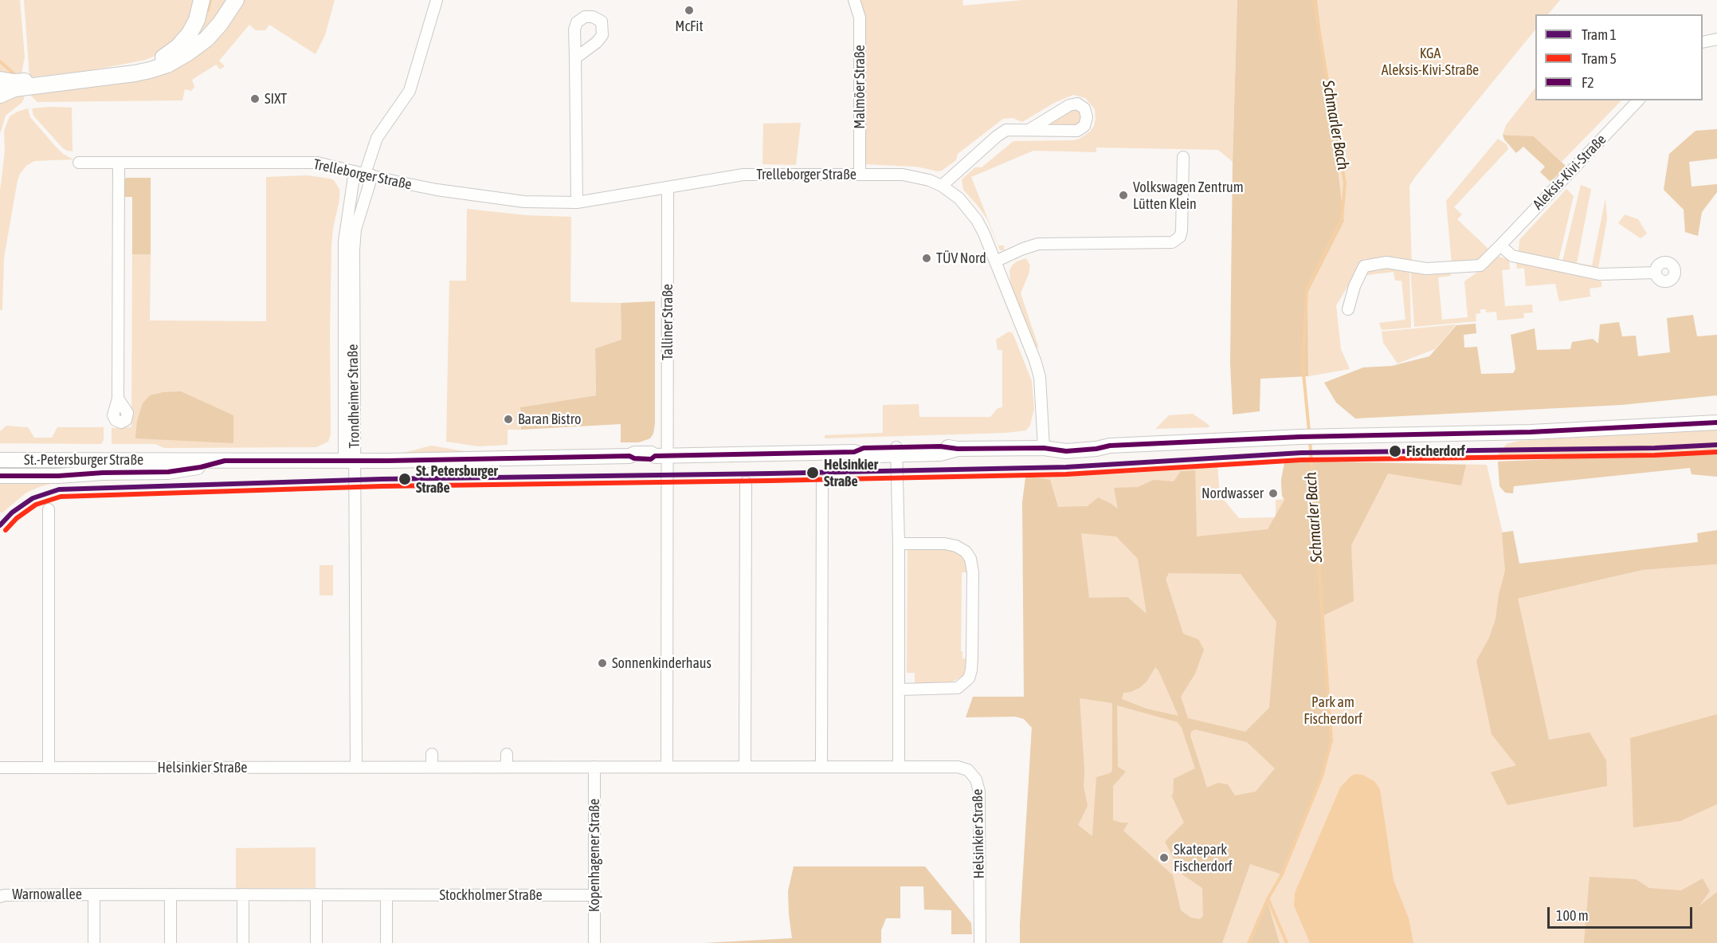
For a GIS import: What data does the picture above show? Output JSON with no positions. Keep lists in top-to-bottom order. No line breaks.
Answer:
{"streets":{"main road":["St.-Petersburger Straße"],"street":["Malmöer Straße","Aleksis-Kivi-Straße","Trelleborger Straße","Talliner Straße","Trondheimer Straße","Helsinkier Straße","Kopenhagener Straße","Warnowallee","Stockholmer Straße"]},"crossings":[["Malmöer Straße","Trelleborger Straße"],["Trelleborger Straße","Talliner Straße"],["Trelleborger Straße","Trondheimer Straße"],["Trelleborger Straße","St.-Petersburger Straße"],["Talliner Straße","St.-Petersburger Straße"],["Trondheimer Straße","St.-Petersburger Straße"],["Helsinkier Straße","Kopenhagener Straße"],["Kopenhagener Straße","Stockholmer Straße"],["Warnowallee","Stockholmer Straße"]],"water":["Schmarler Bach"],"parks":["KGA Aleksis-Kivi-Straße","Park am Fischerdorf"],"places":["McFit","SIXT","Volkswagen Zentrum Lütten Klein","TÜV Nord","Baran Bistro","Fischerdorf","Helsinkier Straße","St. Petersburger Straße","Nordwasser","Sonnenkinderhaus","Skatepark Fischerdorf"],"lines":["transit line F2","tram line 1","tram line 5"],"legend":["Tram 1","Tram 5","F2"],"scale_bar":"100 m"}
